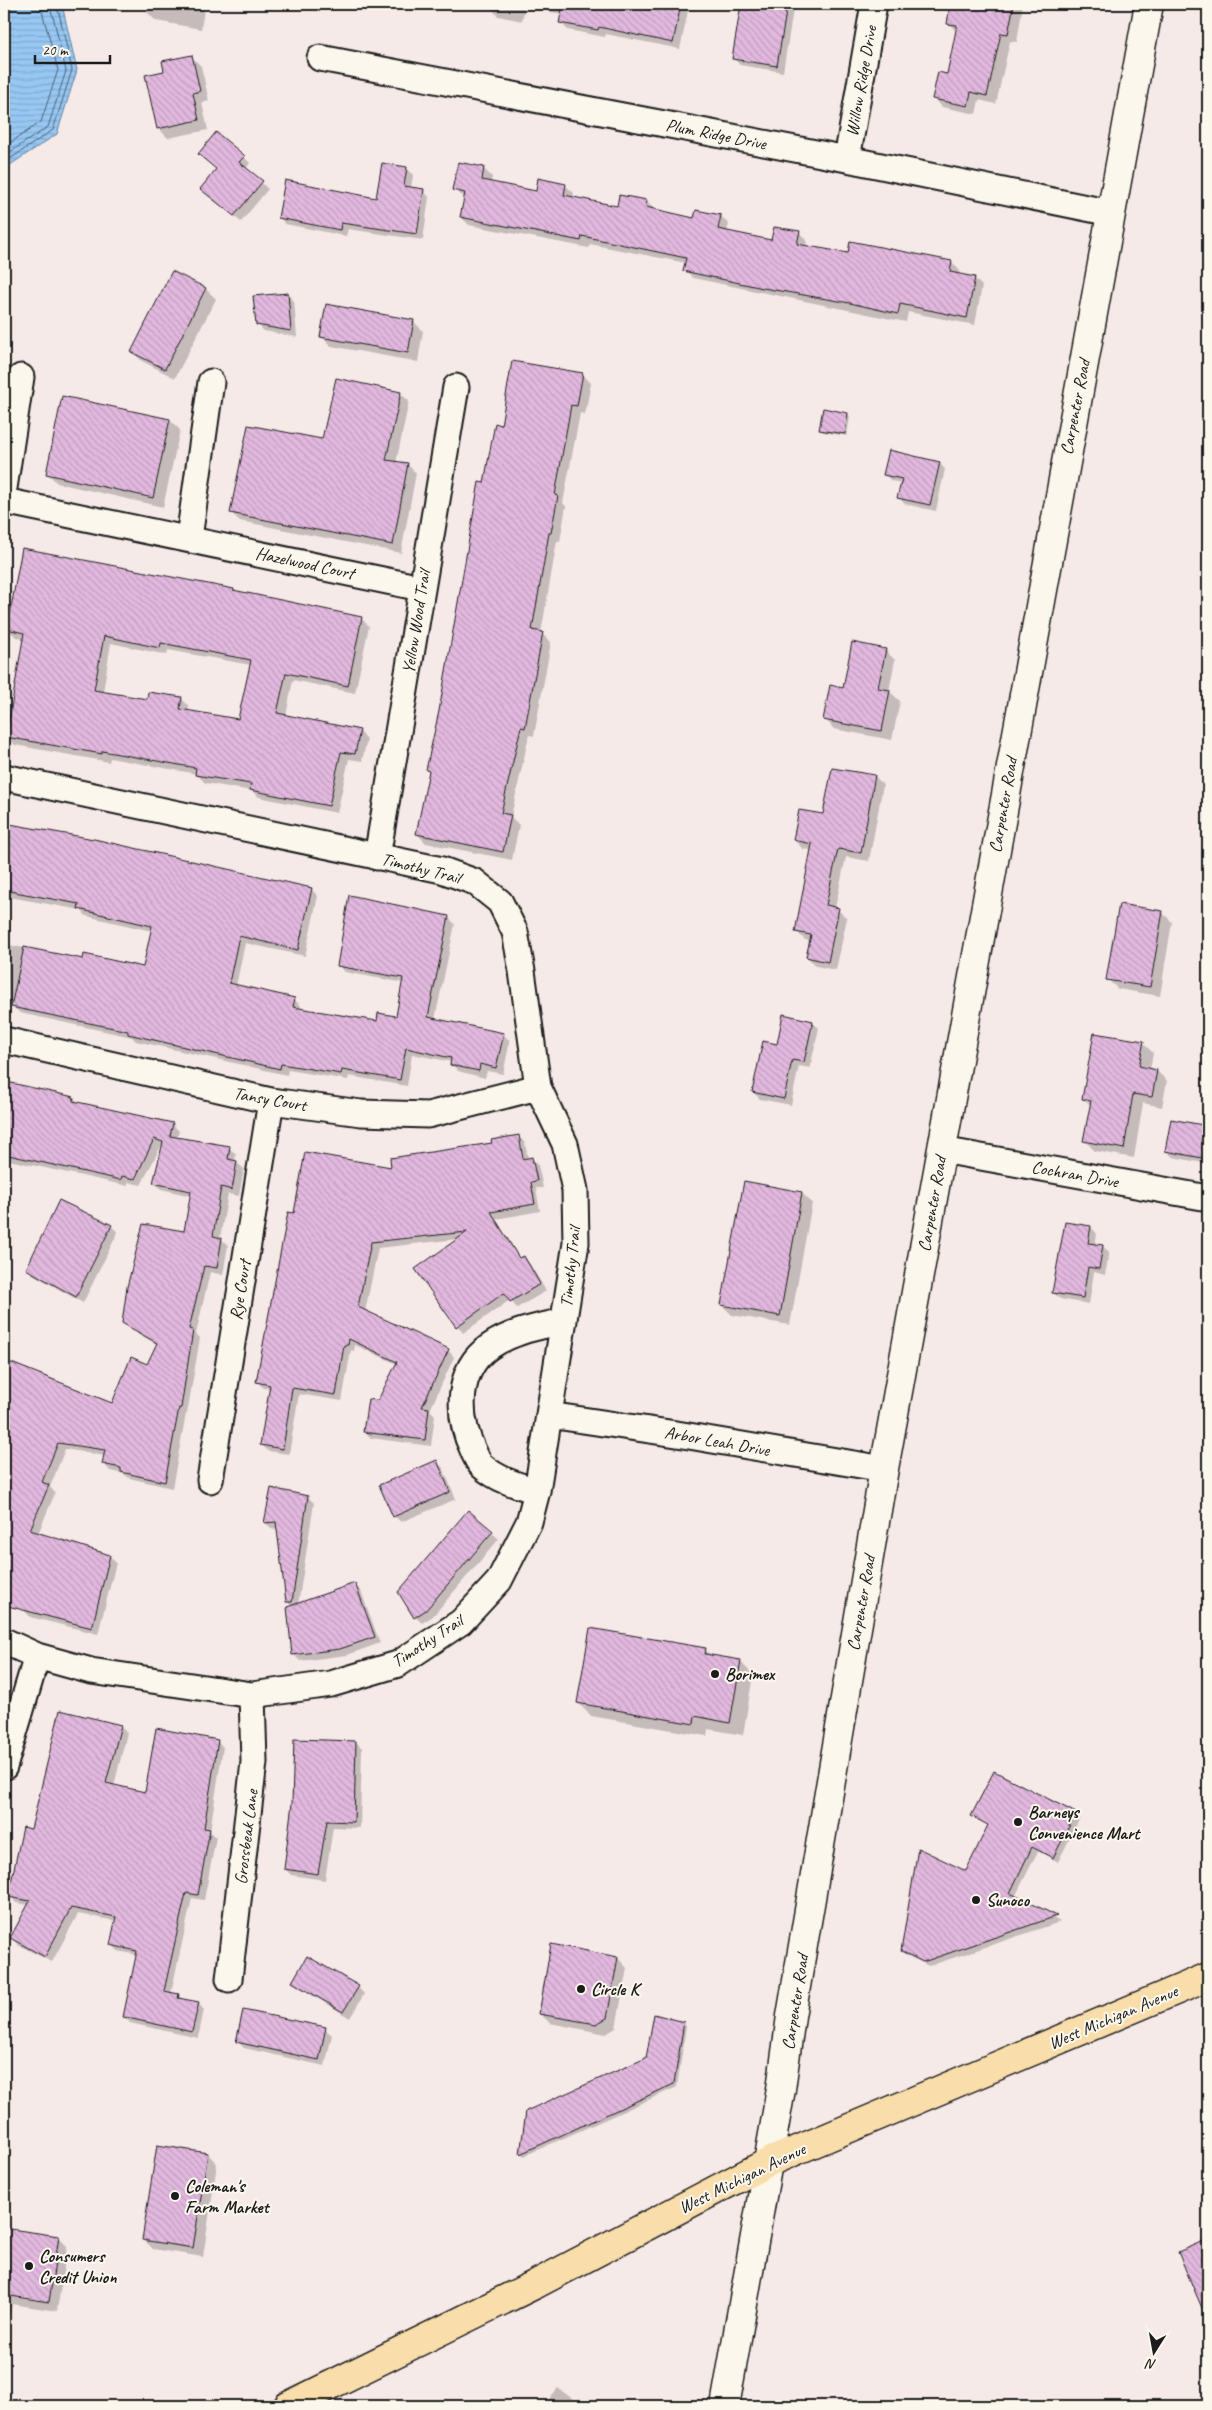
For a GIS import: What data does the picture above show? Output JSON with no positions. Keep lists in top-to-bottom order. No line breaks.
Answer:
{"streets":{"highway":["West Michigan Avenue"],"main road":["Carpenter Road"],"street":["Willow Ridge Drive","Plum Ridge Drive","Hazelwood Court","Yellow Wood Trail","Timothy Trail","Tansy Court","Cochran Drive","Rye Court","Arbor Leah Drive","Grossbeak Lane"]},"crossings":[["Willow Ridge Drive","Plum Ridge Drive"],["Plum Ridge Drive","Carpenter Road"],["Carpenter Road","Cochran Drive"],["Carpenter Road","Arbor Leah Drive"],["Carpenter Road","West Michigan Avenue"],["Hazelwood Court","Yellow Wood Trail"],["Yellow Wood Trail","Timothy Trail"],["Timothy Trail","Tansy Court"],["Timothy Trail","Arbor Leah Drive"],["Timothy Trail","Grossbeak Lane"],["Tansy Court","Rye Court"]],"places":["Borimex","Barneys Convenience Mart","Sunoco","Circle K","Coleman's Farm Market","Consumers Credit Union"],"scale_bar":"20 m","north":"bottom"}
